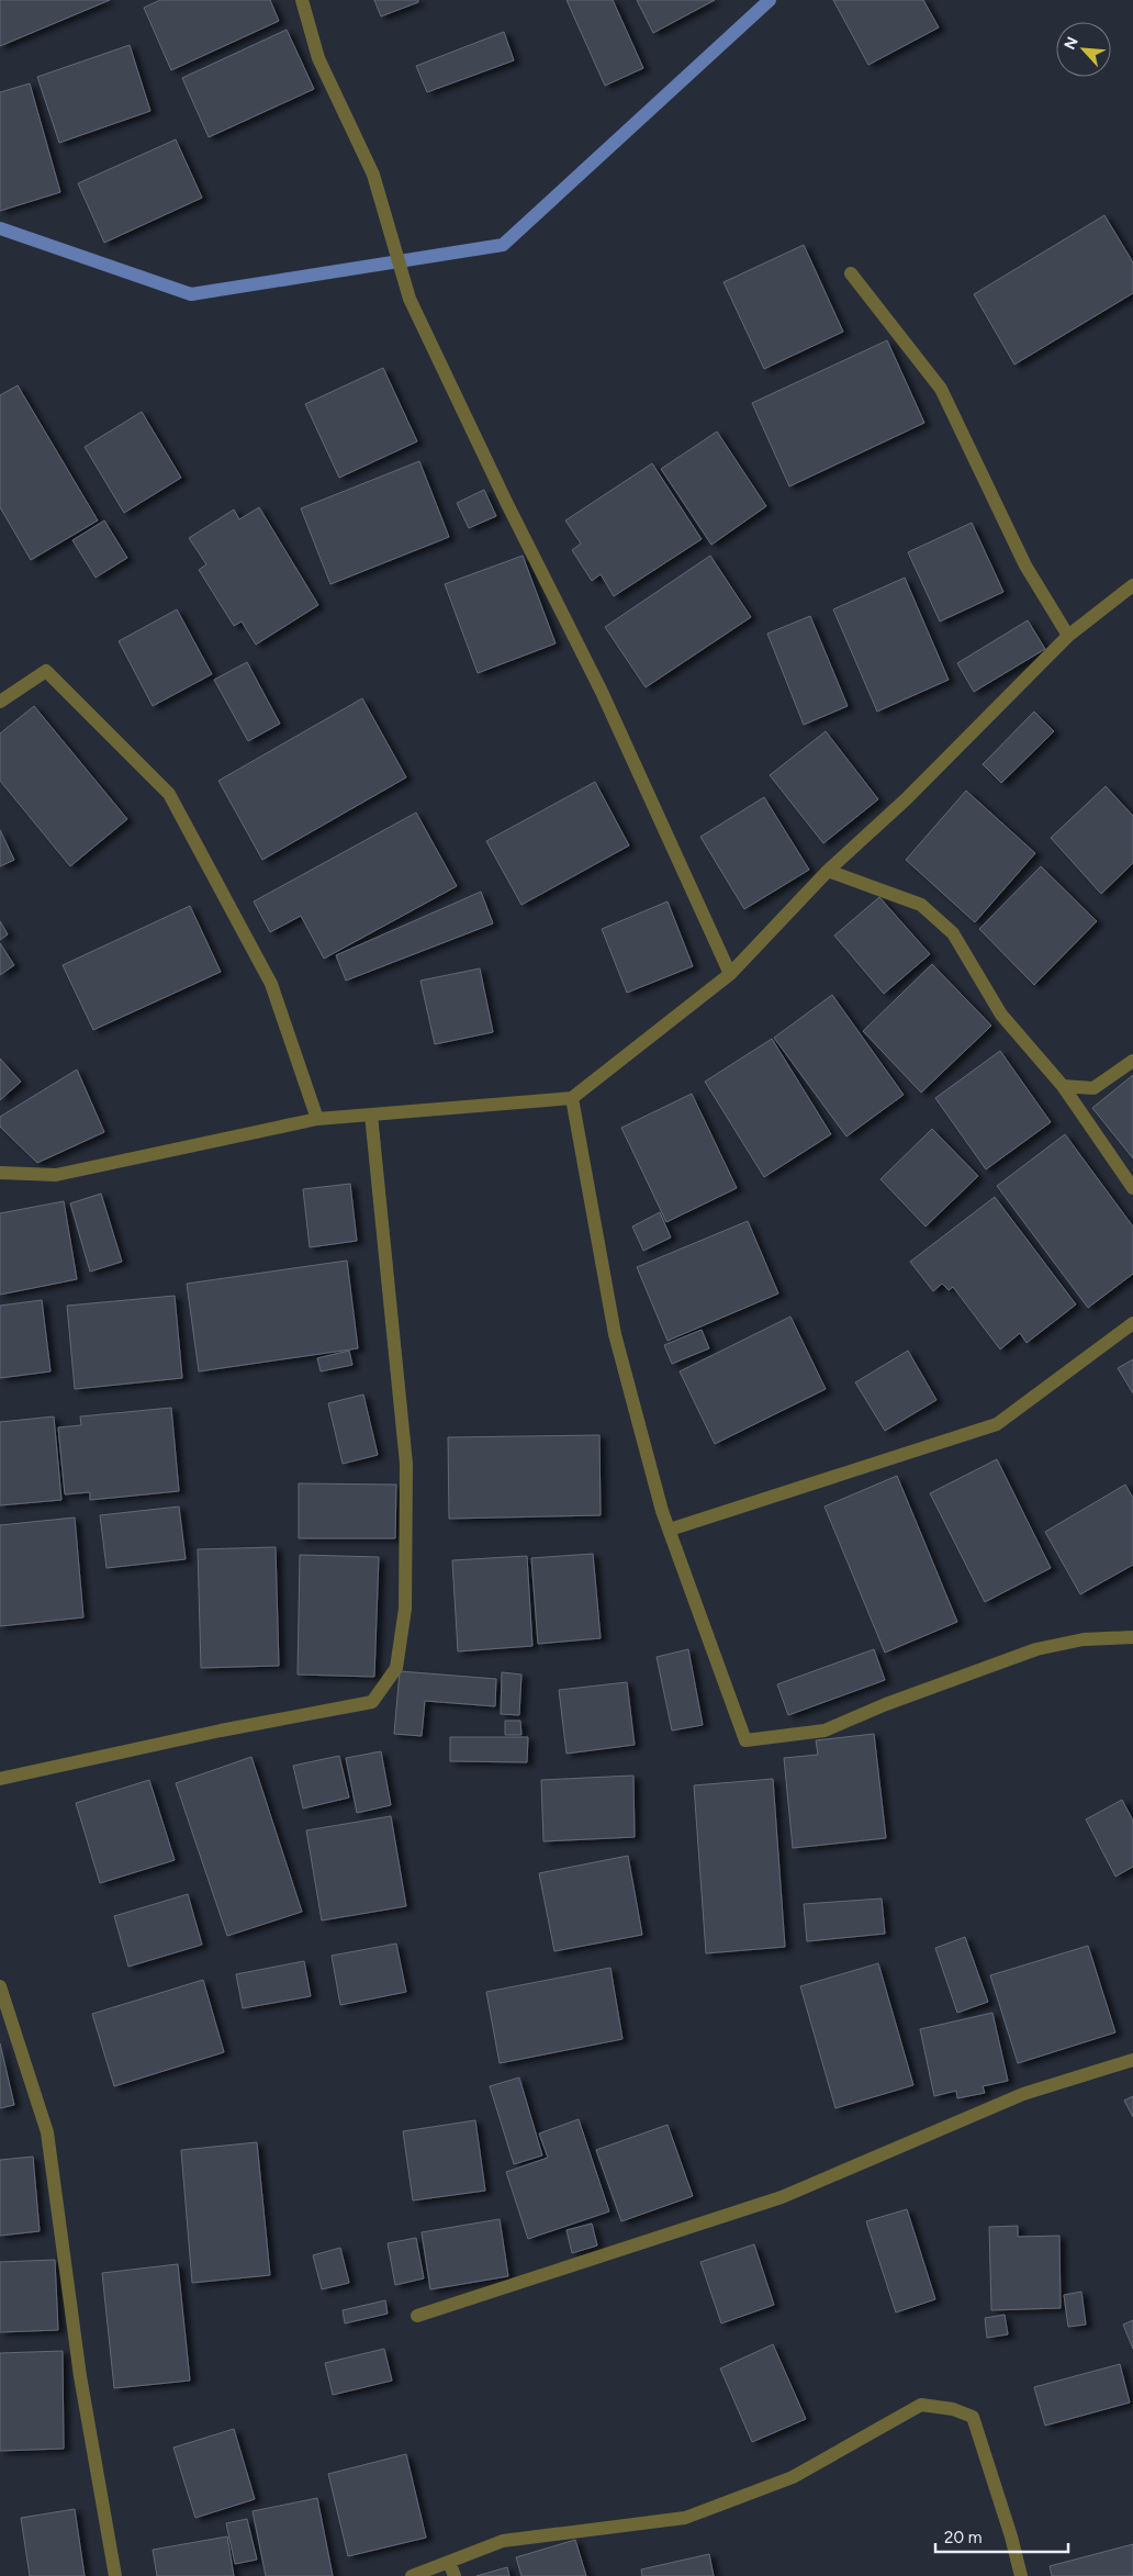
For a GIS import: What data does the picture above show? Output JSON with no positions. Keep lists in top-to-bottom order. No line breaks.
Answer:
{"scale_bar":"20 m","north":"top left"}
